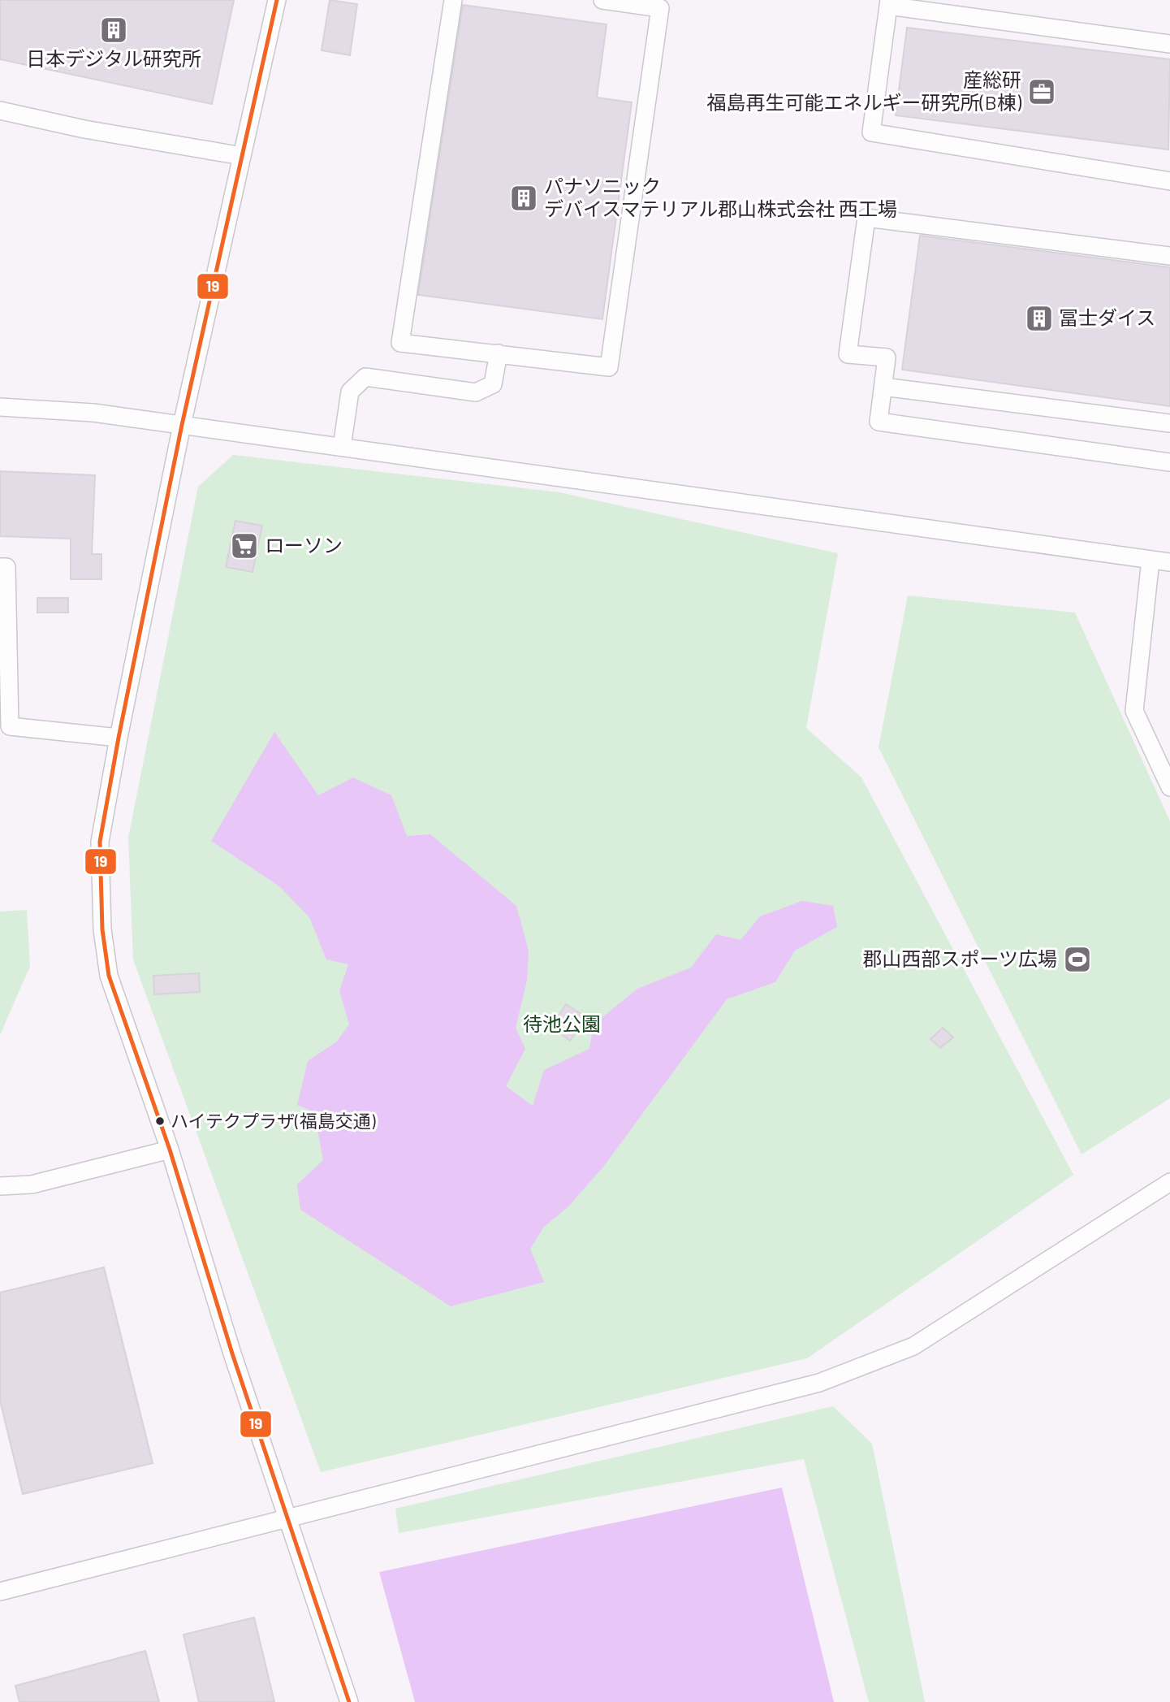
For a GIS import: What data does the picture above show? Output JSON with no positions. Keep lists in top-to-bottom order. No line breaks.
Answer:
{"parks":["待池公園"],"places":{"building":["日本デジタル研究所","パナソニック デバイスマテリアル郡山株式会社 西工場","冨士ダイス"],"office":["産総研 福島再生可能エネルギー研究所(B棟)"],"supermarket":["ローソン"],"sports":["郡山西部スポーツ広場"],"other":["ハイテクプラザ(福島交通)"]},"lines":["transit line 19"]}
